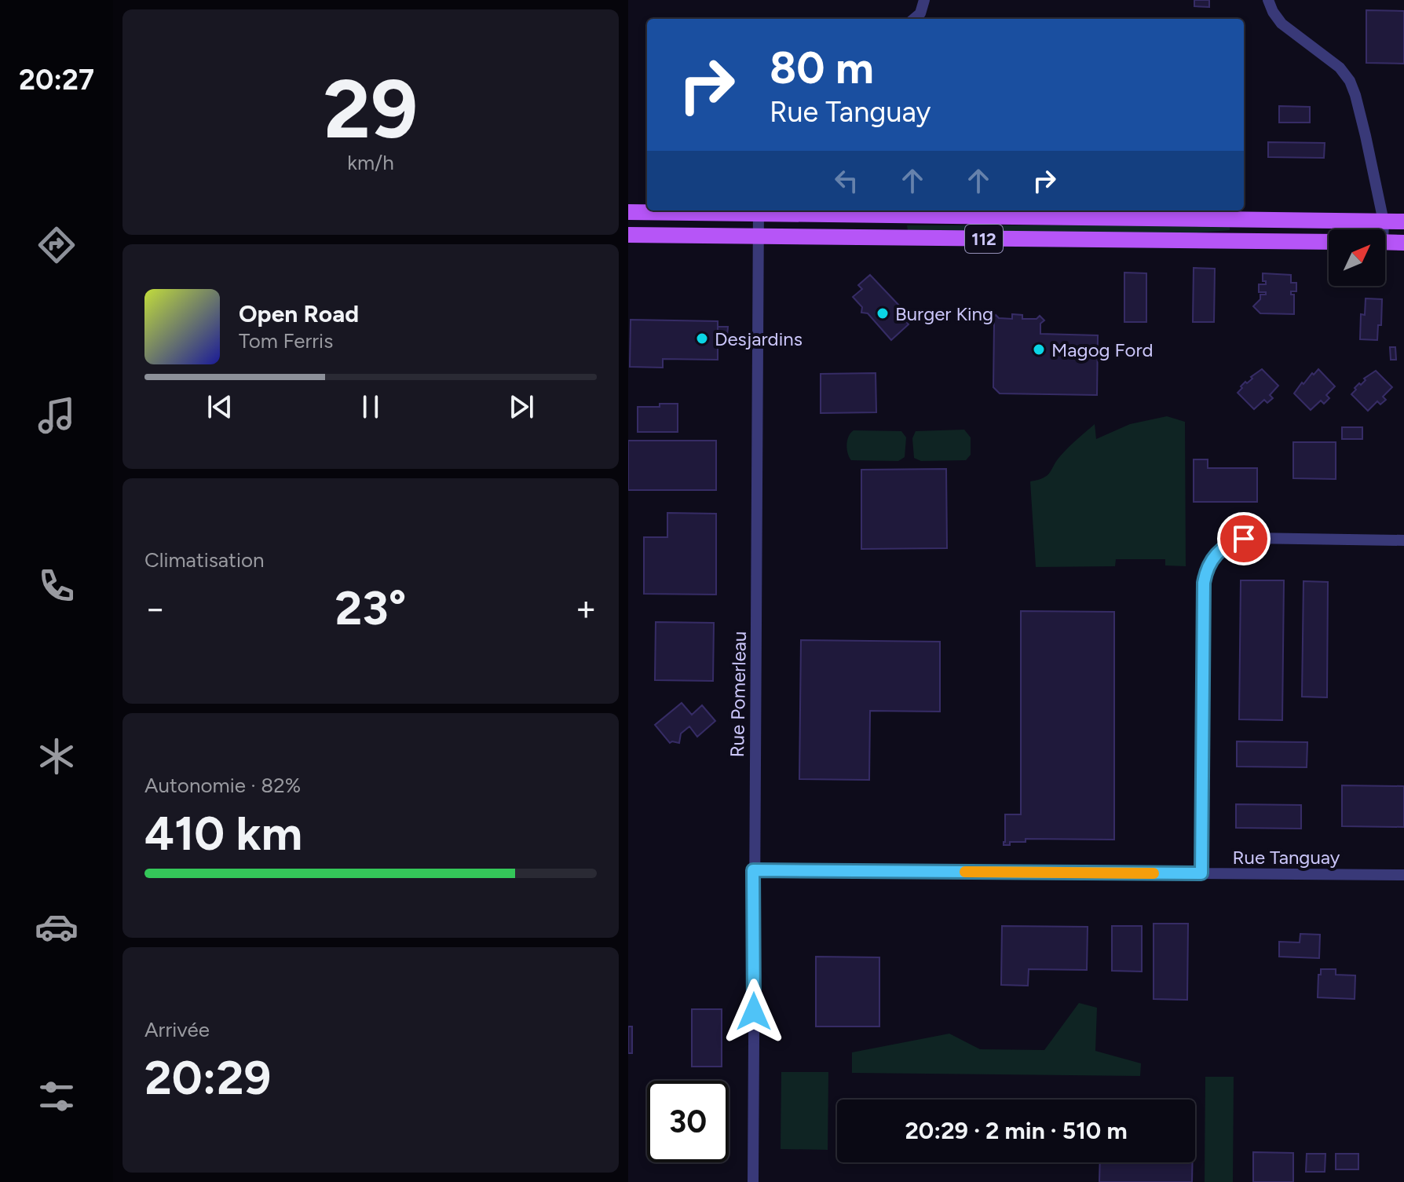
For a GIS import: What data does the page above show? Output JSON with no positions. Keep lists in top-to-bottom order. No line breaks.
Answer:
{"streets":{"main road":["112"],"street":["Rue Pomerleau","Rue Tanguay"]},"crossings":[["112","Rue Pomerleau"],["Rue Pomerleau","Rue Tanguay"]],"places":["Burger King","Desjardins","Magog Ford"],"north":"top right","page":{"tabs":"20:27","tile":[["29","km/h"],"Climatisation",["Autonomie · 82%","410 km"],["Arrivée","20:29"]],"turn":["80 m","Rue Tanguay"],"song":["Open Road","Tom Ferris"],"heat":["−","23°","+"],"limit":"30","trip":"20:29 · 2 min · 510 m"}}
